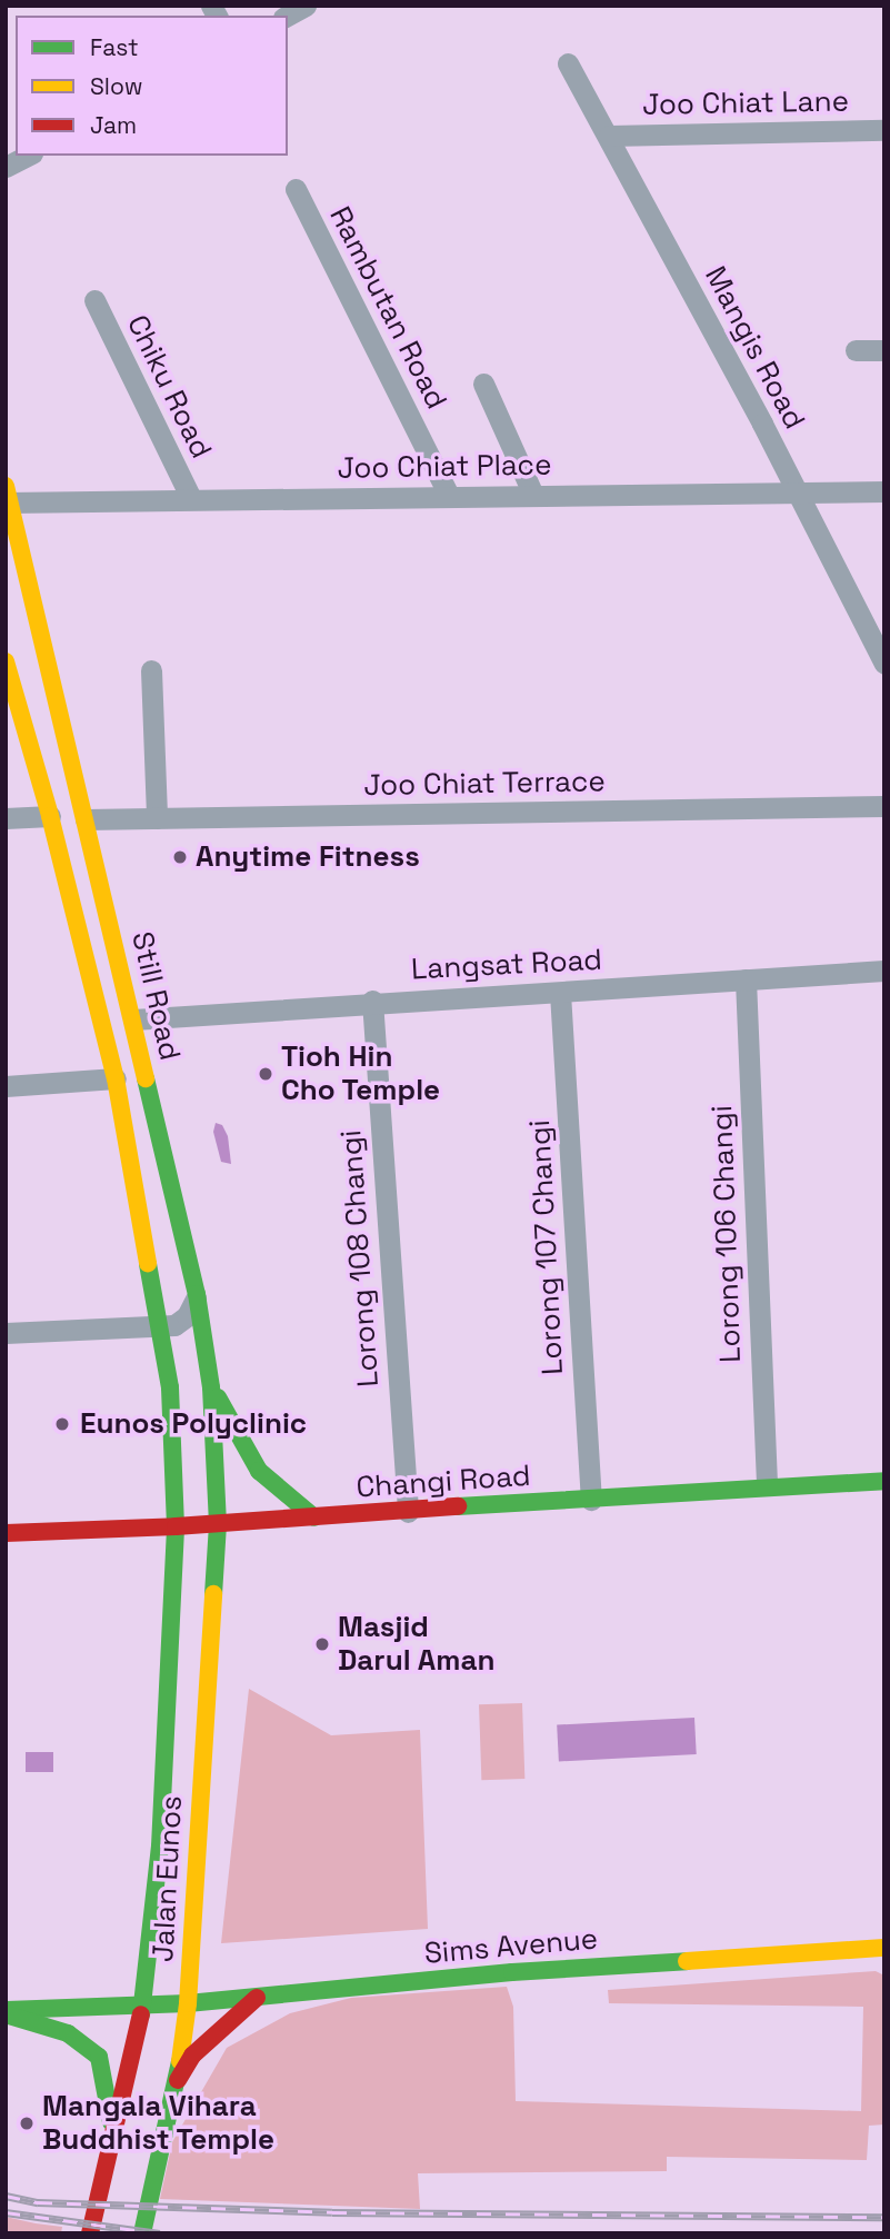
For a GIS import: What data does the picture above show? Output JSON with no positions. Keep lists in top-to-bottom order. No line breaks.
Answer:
{"streets":{"main road":["Still Road","Changi Road","Jalan Eunos","Sims Avenue"],"street":["Joo Chiat Lane","Rambutan Road","Mangis Road","Chiku Road","Joo Chiat Place","Joo Chiat Terrace","Langsat Road","Lorong 106 Changi","Lorong 107 Changi","Lorong 108 Changi"]},"crossings":[["Joo Chiat Lane","Mangis Road"],["Rambutan Road","Joo Chiat Place"],["Mangis Road","Joo Chiat Place"],["Chiku Road","Joo Chiat Place"],["Joo Chiat Place","Still Road"],["Joo Chiat Terrace","Still Road"],["Langsat Road","Still Road"],["Langsat Road","Lorong 106 Changi"],["Langsat Road","Lorong 107 Changi"],["Langsat Road","Lorong 108 Changi"],["Still Road","Changi Road"],["Still Road","Jalan Eunos"],["Lorong 106 Changi","Changi Road"],["Lorong 107 Changi","Changi Road"],["Lorong 108 Changi","Changi Road"],["Changi Road","Jalan Eunos"],["Jalan Eunos","Sims Avenue"]],"places":["Anytime Fitness","Tioh Hin Cho Temple","Eunos Polyclinic","Masjid Darul Aman","Mangala Vihara Buddhist Temple"],"legend":["Fast","Slow","Jam"]}
